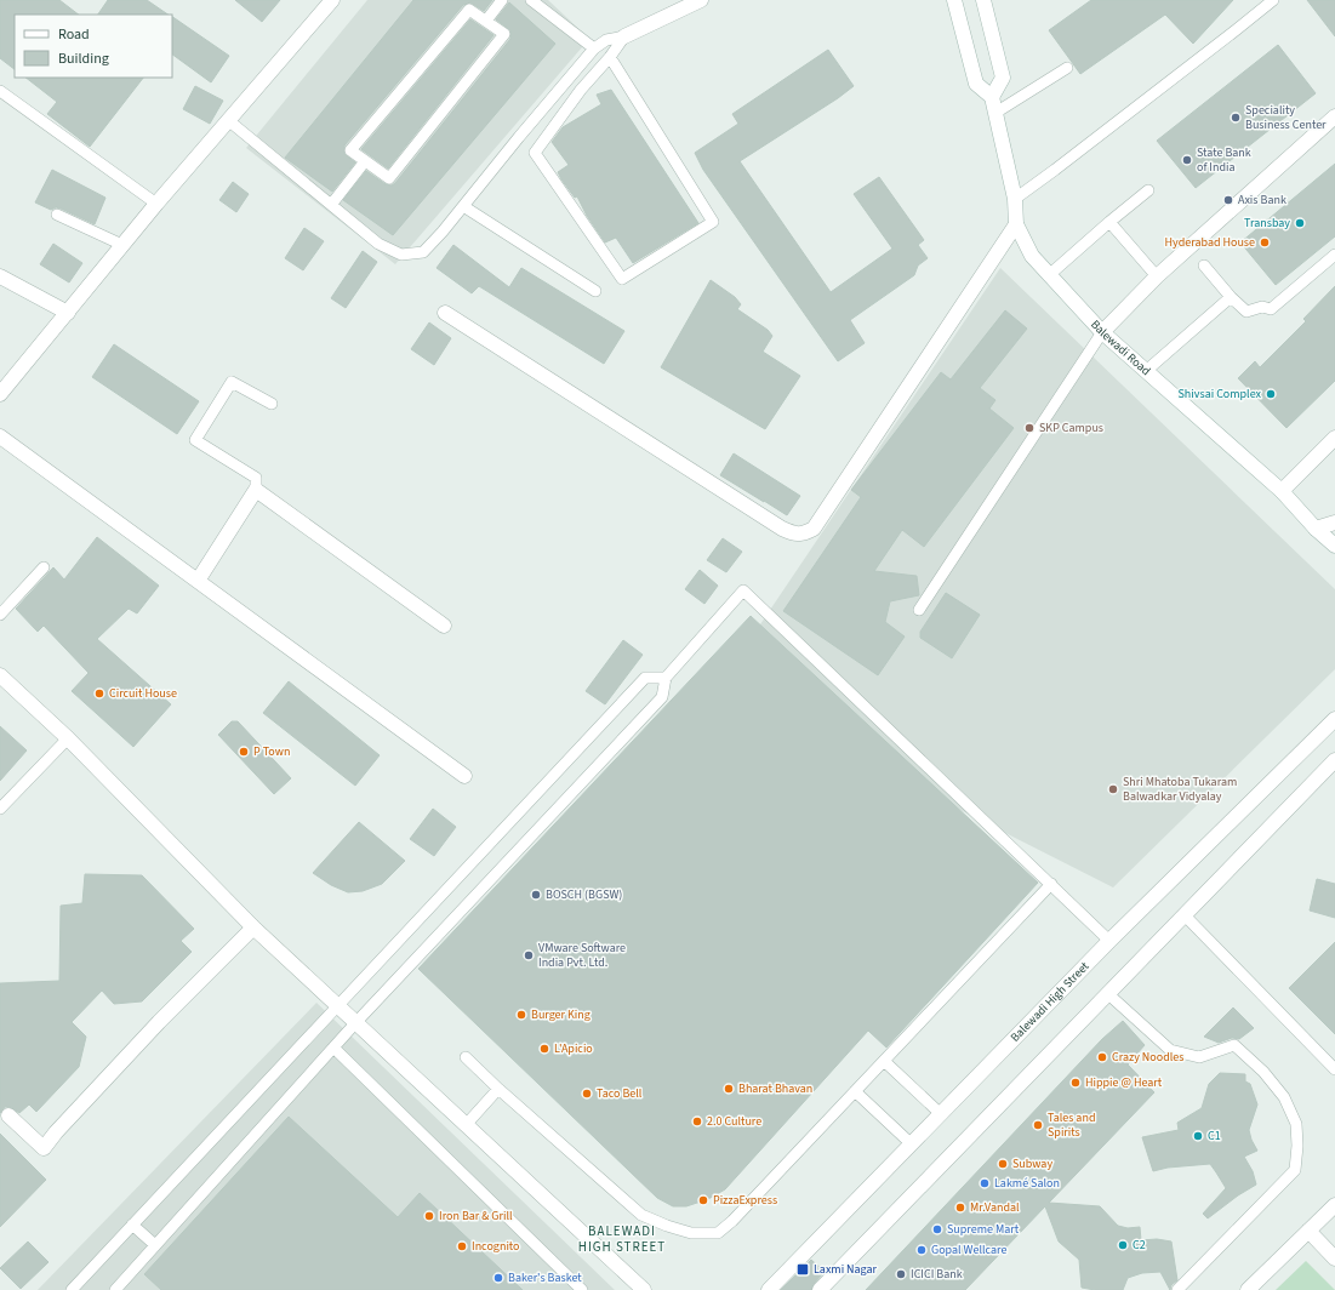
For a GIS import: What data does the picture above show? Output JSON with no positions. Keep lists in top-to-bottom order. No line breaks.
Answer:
{"streets":{"street":["Balewadi Road","Balewadi High Street"]},"districts":["BALEWADI HIGH STREET"],"places":{"other":["Speciality Business Center","State Bank of India","Axis Bank","Transbay","Hyderabad House","Shivsai Complex","SKP Campus","Circuit House","P Town","Shri Mhatoba Tukaram Balwadkar Vidyalay","BOSCH (BGSW)","VMware Software India Pvt. Ltd.","Burger King","L'Apicio","Crazy Noodles","Hippie @ Heart","Bharat Bhavan","Taco Bell","2.0 Culture","Tales and Spirits","C1","Subway","Lakmé Salon","PizzaExpress","Mr.Vandal","Iron Bar & Grill","Supreme Mart","C2","Incognito","Gopal Wellcare","ICICI Bank","Baker's Basket"],"transit":["Laxmi Nagar"]},"legend":["Road","Building"]}
